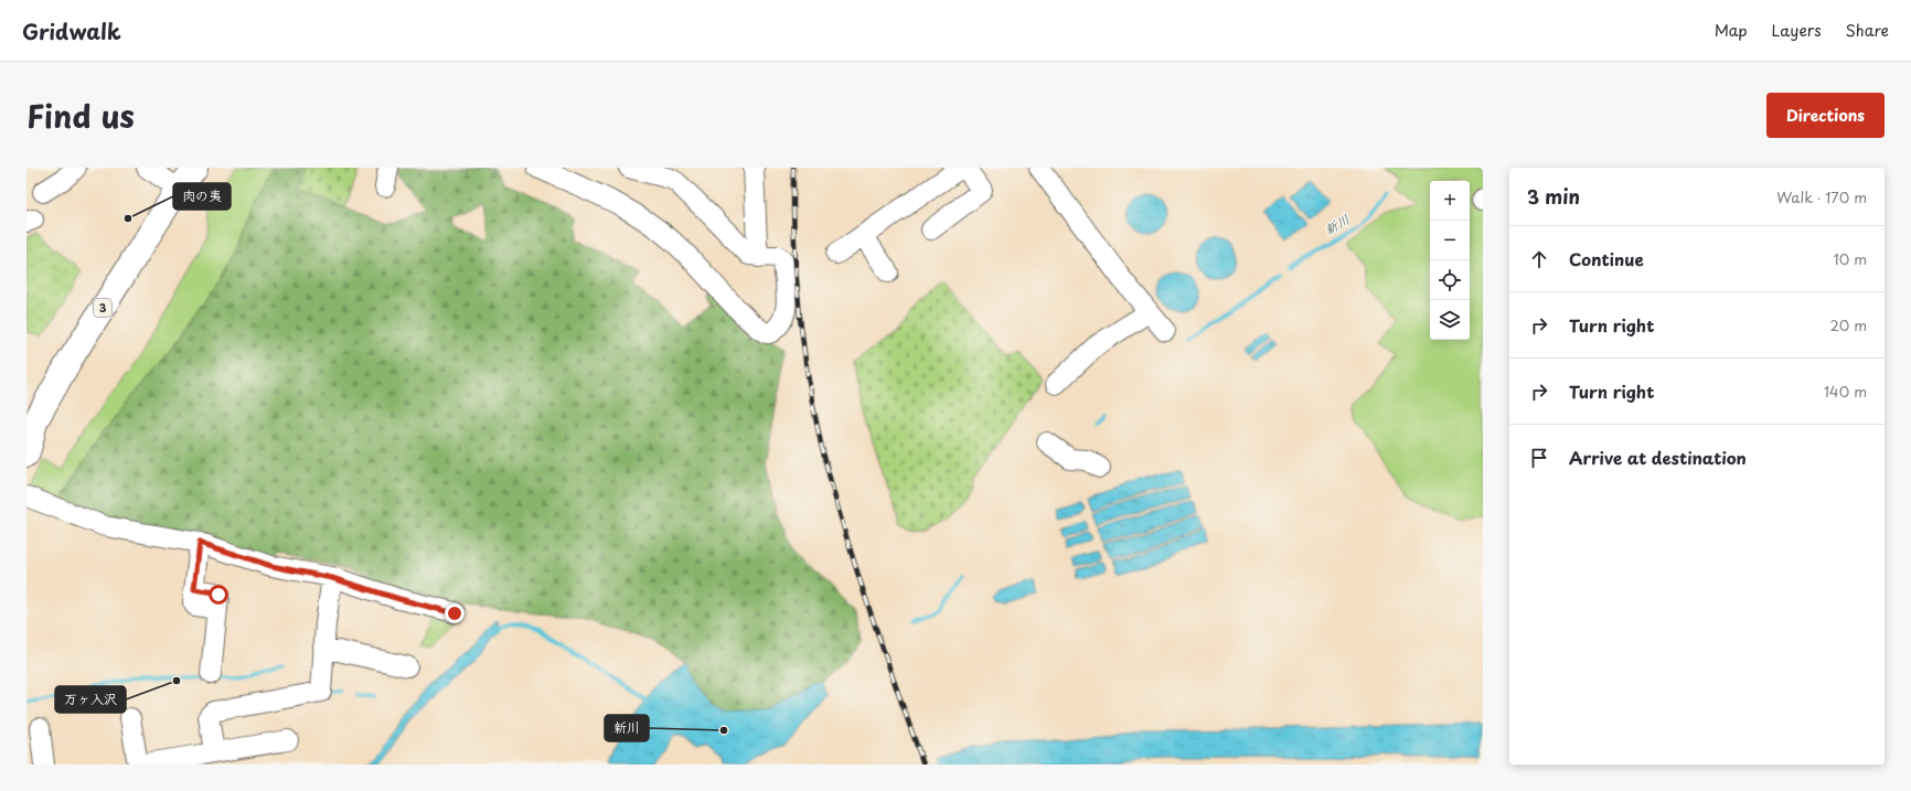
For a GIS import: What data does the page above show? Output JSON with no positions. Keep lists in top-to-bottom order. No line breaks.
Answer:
{"streets":{"main road":["3"]},"water":["新川"],"places":["肉の夷","万ヶ入沢","新川"],"page":{"header":"Gridwalk","nav":["Map","Layers","Share"],"title":"Find us","buttons":"Directions","heading":["3 min","Walk · 170 m"],"map_buttons":["+","−"],"list":[["Continue","10 m"],["Turn right","20 m"],["Turn right","140 m"],"Arrive at destination"]}}
